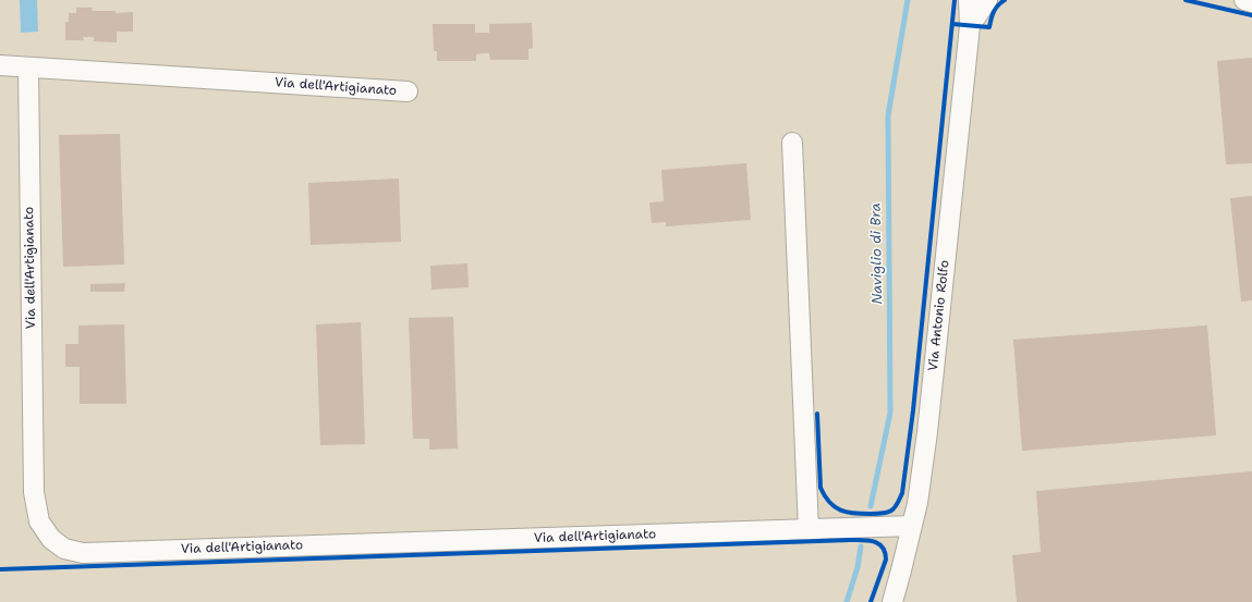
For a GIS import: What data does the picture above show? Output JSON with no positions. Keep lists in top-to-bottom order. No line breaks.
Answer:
{"streets":{"street":["Via dell'Artigianato","Via Antonio Rolfo"]},"crossings":[["Via dell'Artigianato","Via Antonio Rolfo"]],"water":["Naviglio di Bra"]}
